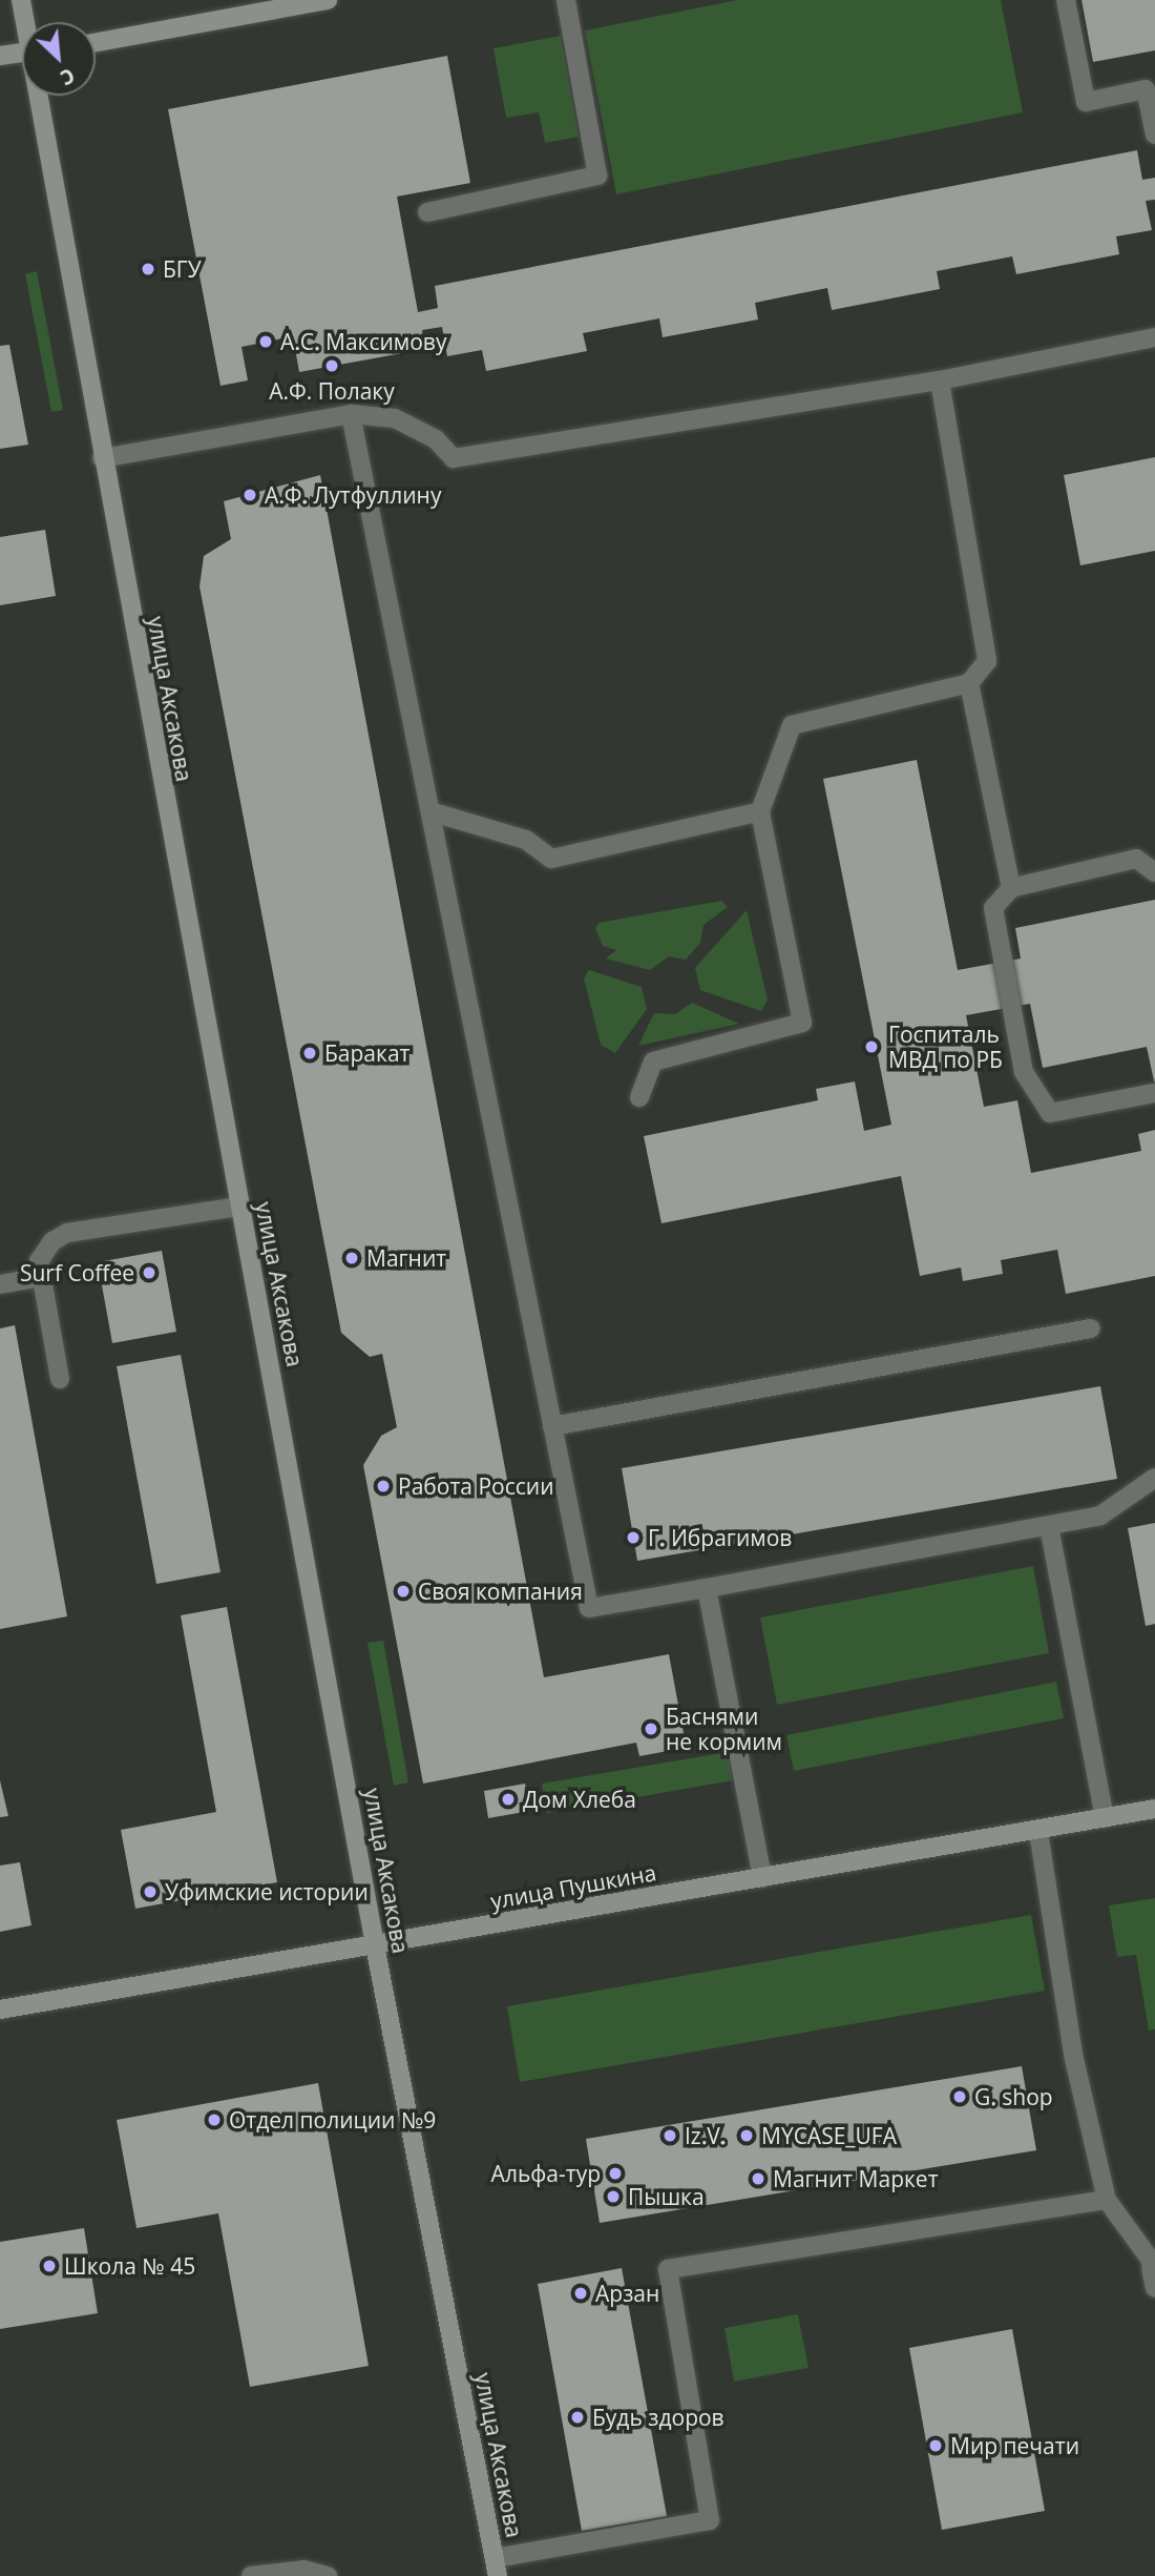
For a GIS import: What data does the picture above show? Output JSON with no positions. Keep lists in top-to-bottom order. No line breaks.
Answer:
{"streets":{"street":["улица Аксакова","улица Пушкина"]},"crossings":[["улица Аксакова","улица Пушкина"]],"places":["БГУ","А.С. Максимову","А.Ф. Полаку","А.Ф. Лутфуллину","Госпиталь МВД по РБ","Баракат","Магнит","Surf Coffee","Работа России","Г. Ибрагимов","Своя компания","Баснями не кормим","Дом Хлеба","Уфимские истории","G. shop","Отдел полиции №9","Iz.V.","MYCASE_UFA","Альфа-тур","Магнит Маркет","Пышка","Школа № 45","Арзан","Будь здоров","Мир печати"],"north":"bottom right"}
